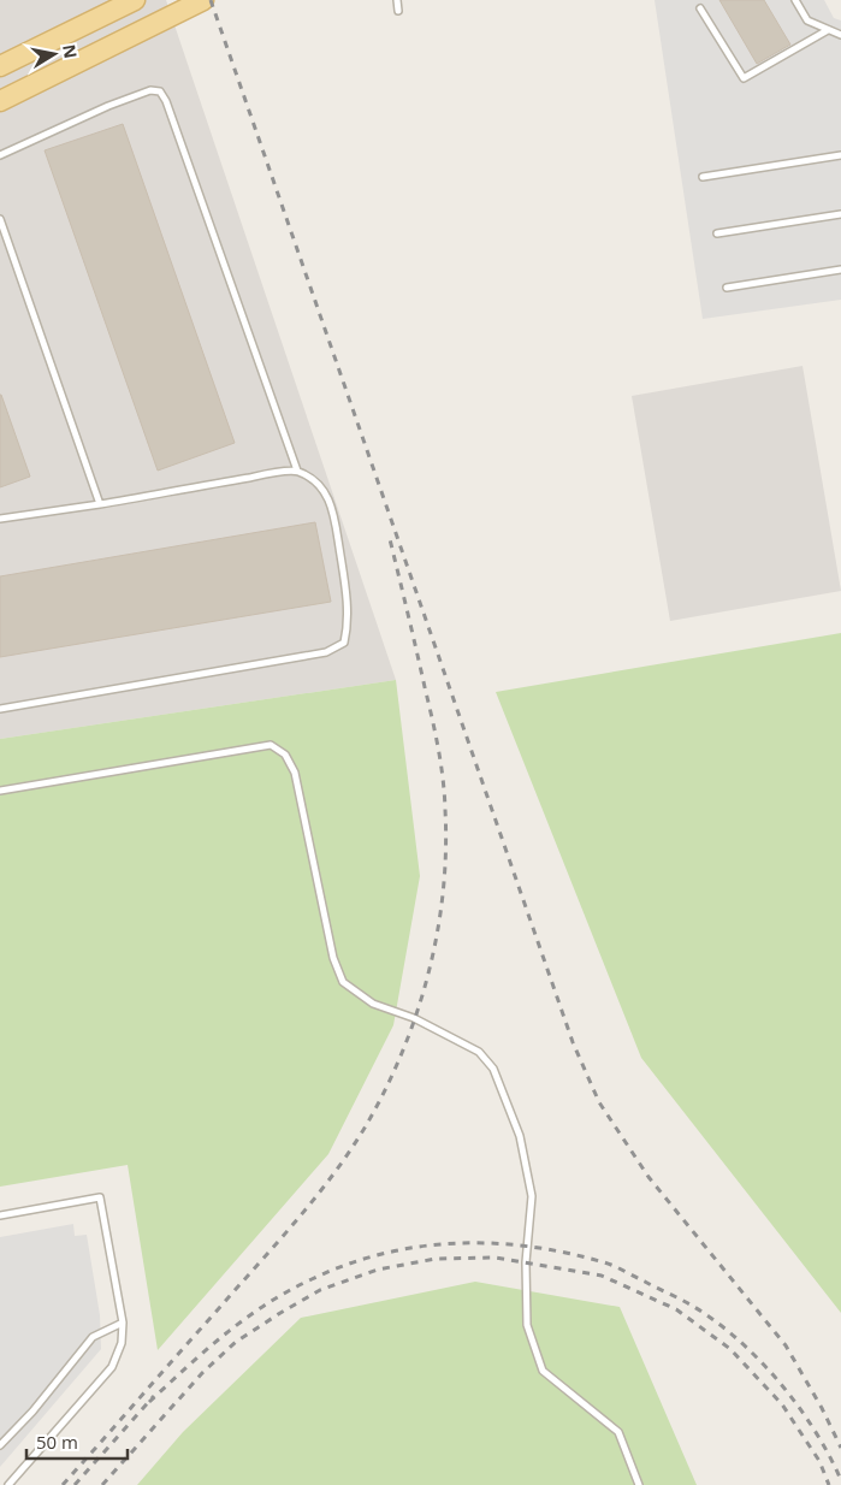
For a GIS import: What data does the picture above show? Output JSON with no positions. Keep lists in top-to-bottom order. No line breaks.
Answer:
{"scale_bar":"50 m","north":"right"}
